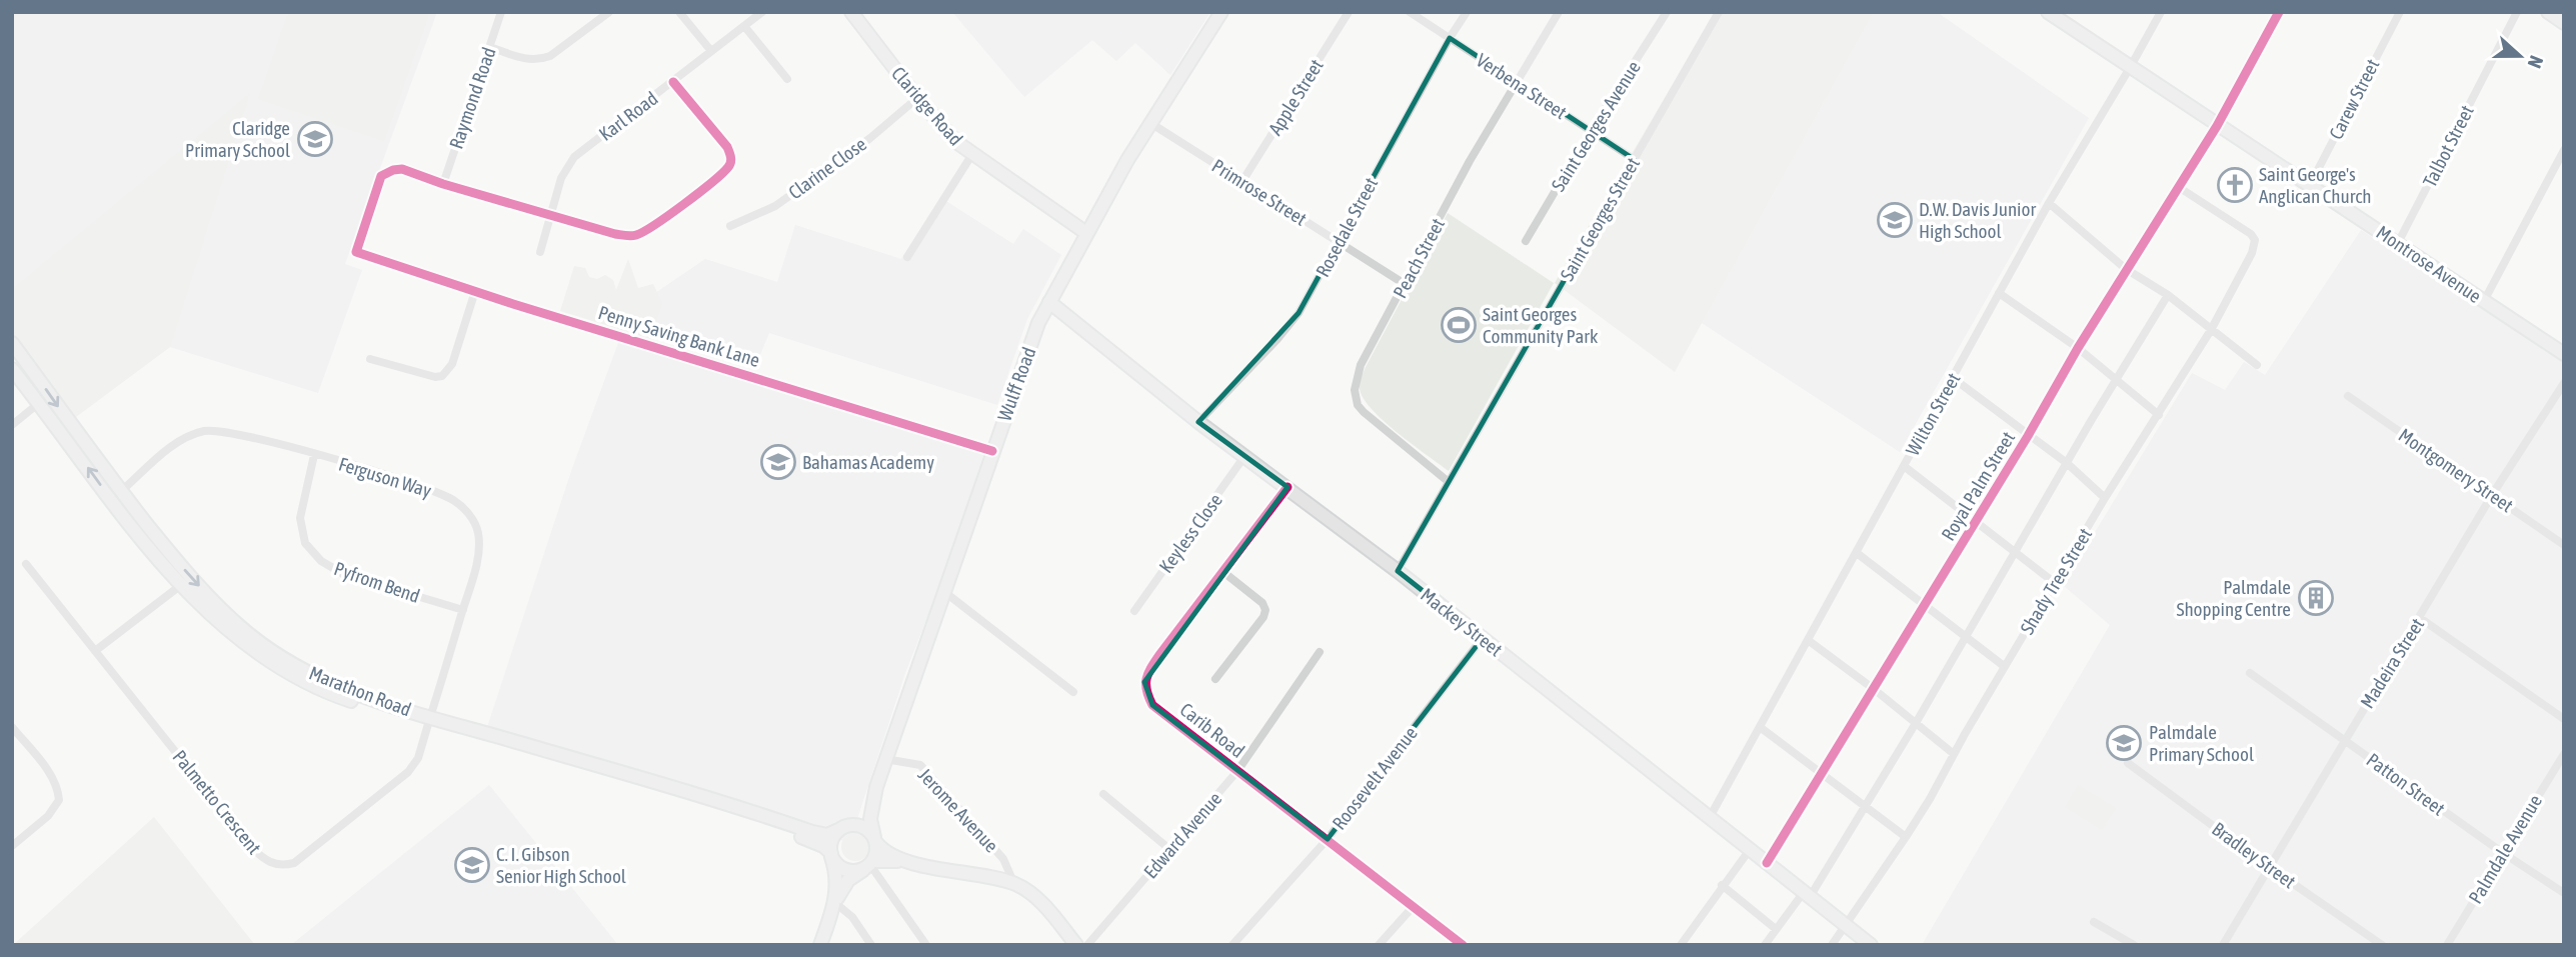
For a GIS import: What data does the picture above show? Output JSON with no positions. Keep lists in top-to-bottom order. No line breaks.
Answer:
{"streets":{"main road":["Claridge Road","Montrose Avenue","Wulff Road","Mackey Street","Marathon Road","Jerome Avenue"],"street":["Verbena Street","Apple Street","Raymond Road","Carew Street","Karl Road","Saint Georges Avenue","Talbot Street","Clarine Close","Primrose Street","Saint Georges Street","Rosedale Street","Peach Street","Penny Saving Bank Lane","Wilton Street","Montgomery Street","Ferguson Way","Royal Palm Street","Keyless Close","Shady Tree Street","Pyfrom Bend","Madeira Street","Carib Road","Roosevelt Avenue","Patton Street","Palmetto Crescent","Edward Avenue","Palmdale Avenue","Bradley Street"]},"crossings":[["Verbena Street","Saint Georges Avenue"],["Verbena Street","Saint Georges Street"],["Verbena Street","Rosedale Street"],["Verbena Street","Peach Street"],["Apple Street","Primrose Street"],["Raymond Road","Penny Saving Bank Lane"],["Carew Street","Montrose Avenue"],["Claridge Road","Clarine Close"],["Claridge Road","Wulff Road"],["Talbot Street","Montrose Avenue"],["Primrose Street","Rosedale Street"],["Primrose Street","Peach Street"],["Primrose Street","Wulff Road"],["Saint Georges Street","Peach Street"],["Saint Georges Street","Mackey Street"],["Rosedale Street","Mackey Street"],["Montrose Avenue","Wilton Street"],["Montrose Avenue","Royal Palm Street"],["Penny Saving Bank Lane","Wulff Road"],["Wulff Road","Mackey Street"],["Wulff Road","Marathon Road"],["Wulff Road","Jerome Avenue"],["Wilton Street","Mackey Street"],["Montgomery Street","Madeira Street"],["Ferguson Way","Pyfrom Bend"],["Ferguson Way","Marathon Road"],["Ferguson Way","Palmetto Crescent"],["Royal Palm Street","Shady Tree Street"],["Royal Palm Street","Mackey Street"],["Keyless Close","Mackey Street"],["Shady Tree Street","Mackey Street"],["Mackey Street","Carib Road"],["Mackey Street","Roosevelt Avenue"],["Madeira Street","Patton Street"],["Madeira Street","Bradley Street"],["Marathon Road","Palmetto Crescent"],["Marathon Road","Jerome Avenue"],["Carib Road","Roosevelt Avenue"],["Carib Road","Edward Avenue"],["Patton Street","Palmdale Avenue"]],"places":{"school or university":["Claridge Primary School","D.W. Davis Junior High School","Bahamas Academy","Palmdale Primary School","C. I. Gibson Senior High School"],"church":["Saint George's Anglican Church"],"sports":["Saint Georges Community Park"],"building":["Palmdale Shopping Centre"]},"north":"right"}
